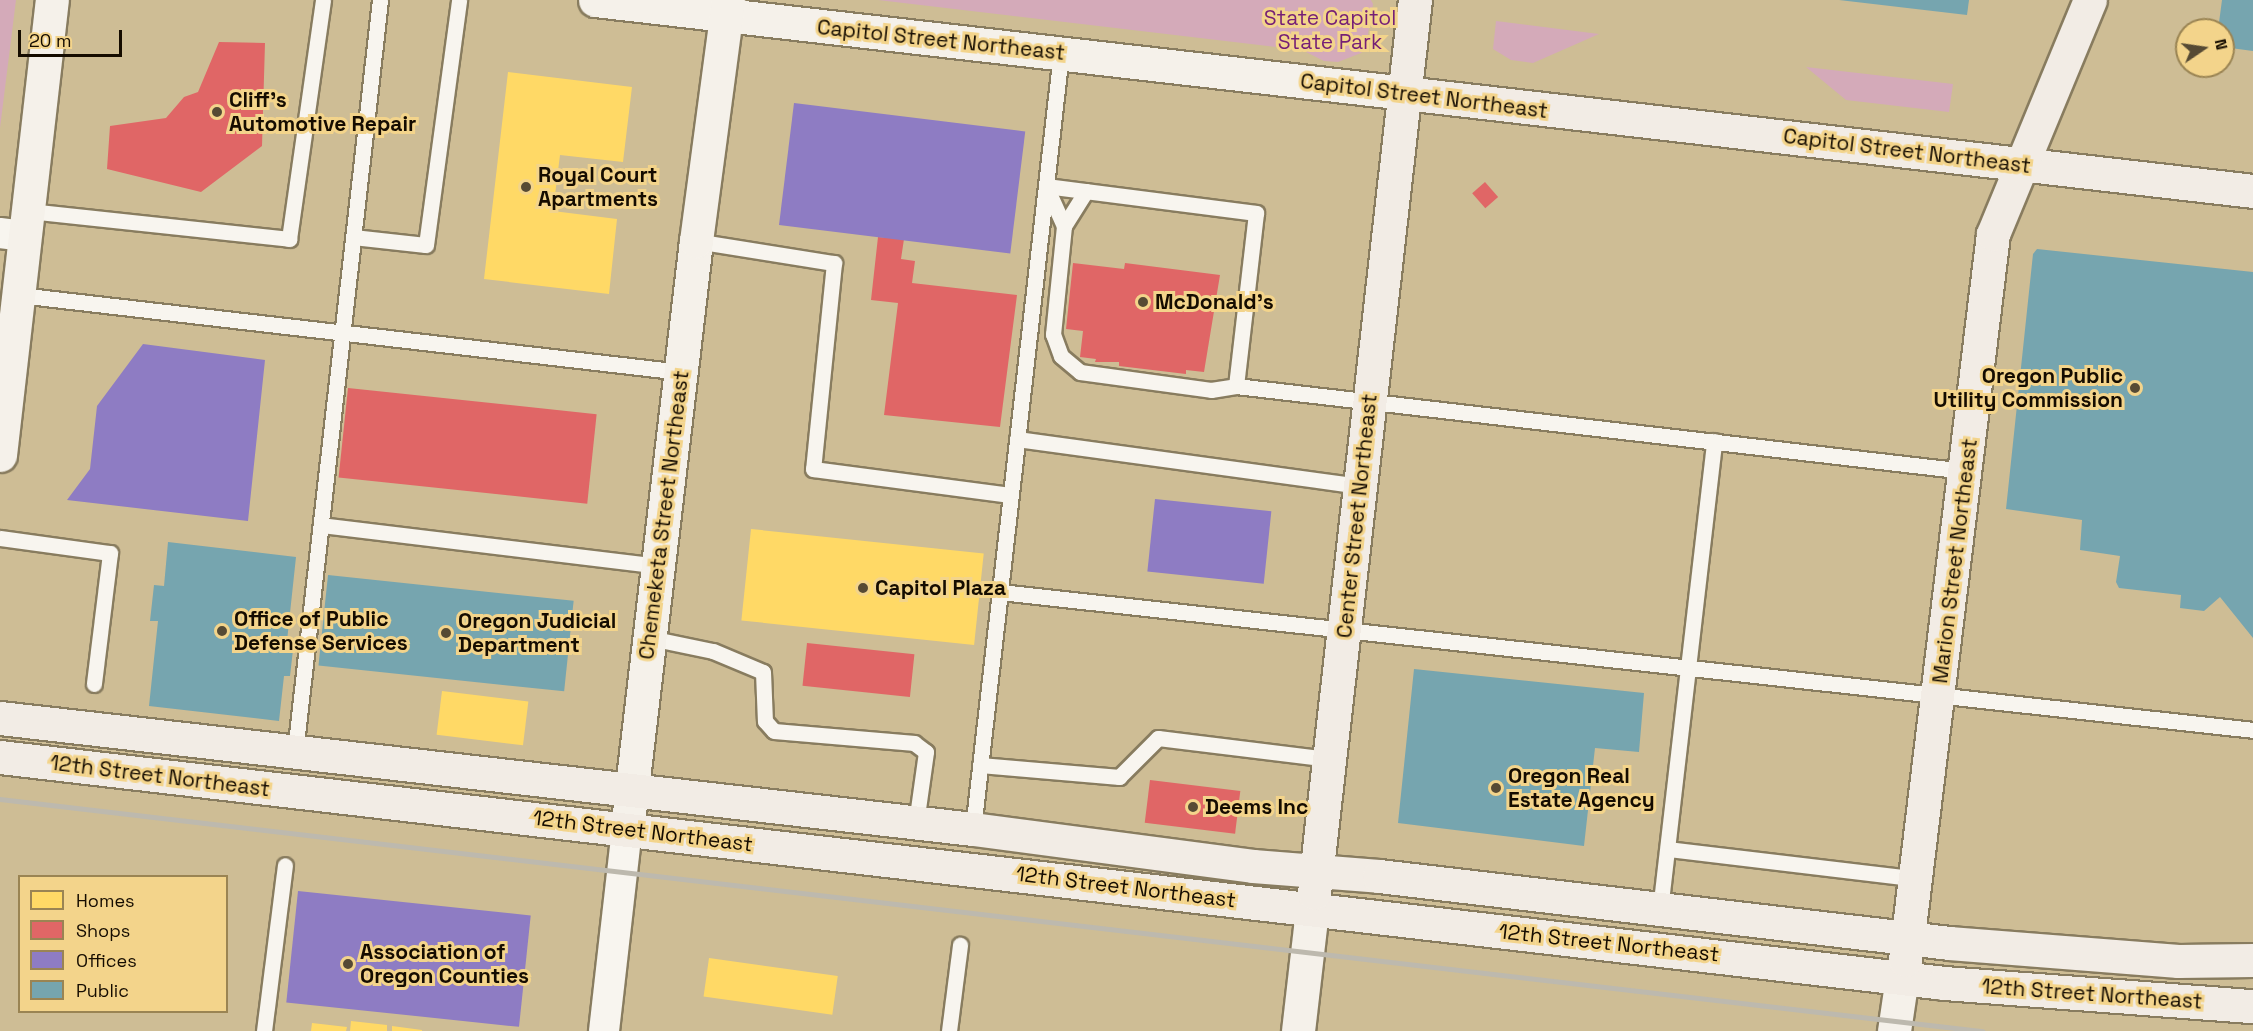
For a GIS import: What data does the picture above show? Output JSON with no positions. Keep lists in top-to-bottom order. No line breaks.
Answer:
{"streets":{"main road":["Capitol Street Northeast","Center Street Northeast","Marion Street Northeast","12th Street Northeast"],"street":["Chemeketa Street Northeast"]},"crossings":[["Capitol Street Northeast","Chemeketa Street Northeast"],["Capitol Street Northeast","Center Street Northeast"],["Capitol Street Northeast","Marion Street Northeast"],["Chemeketa Street Northeast","12th Street Northeast"],["Center Street Northeast","12th Street Northeast"],["Marion Street Northeast","12th Street Northeast"]],"parks":["State Capitol State Park"],"places":["Cliff's Automotive Repair","Royal Court Apartments","McDonald's","Oregon Public Utility Commission","Capitol Plaza","Office of Public Defense Services","Oregon Judicial Department","Oregon Real Estate Agency","Deems Inc","Association of Oregon Counties"],"legend":["Homes","Shops","Offices","Public"],"scale_bar":"20 m","north":"right"}
